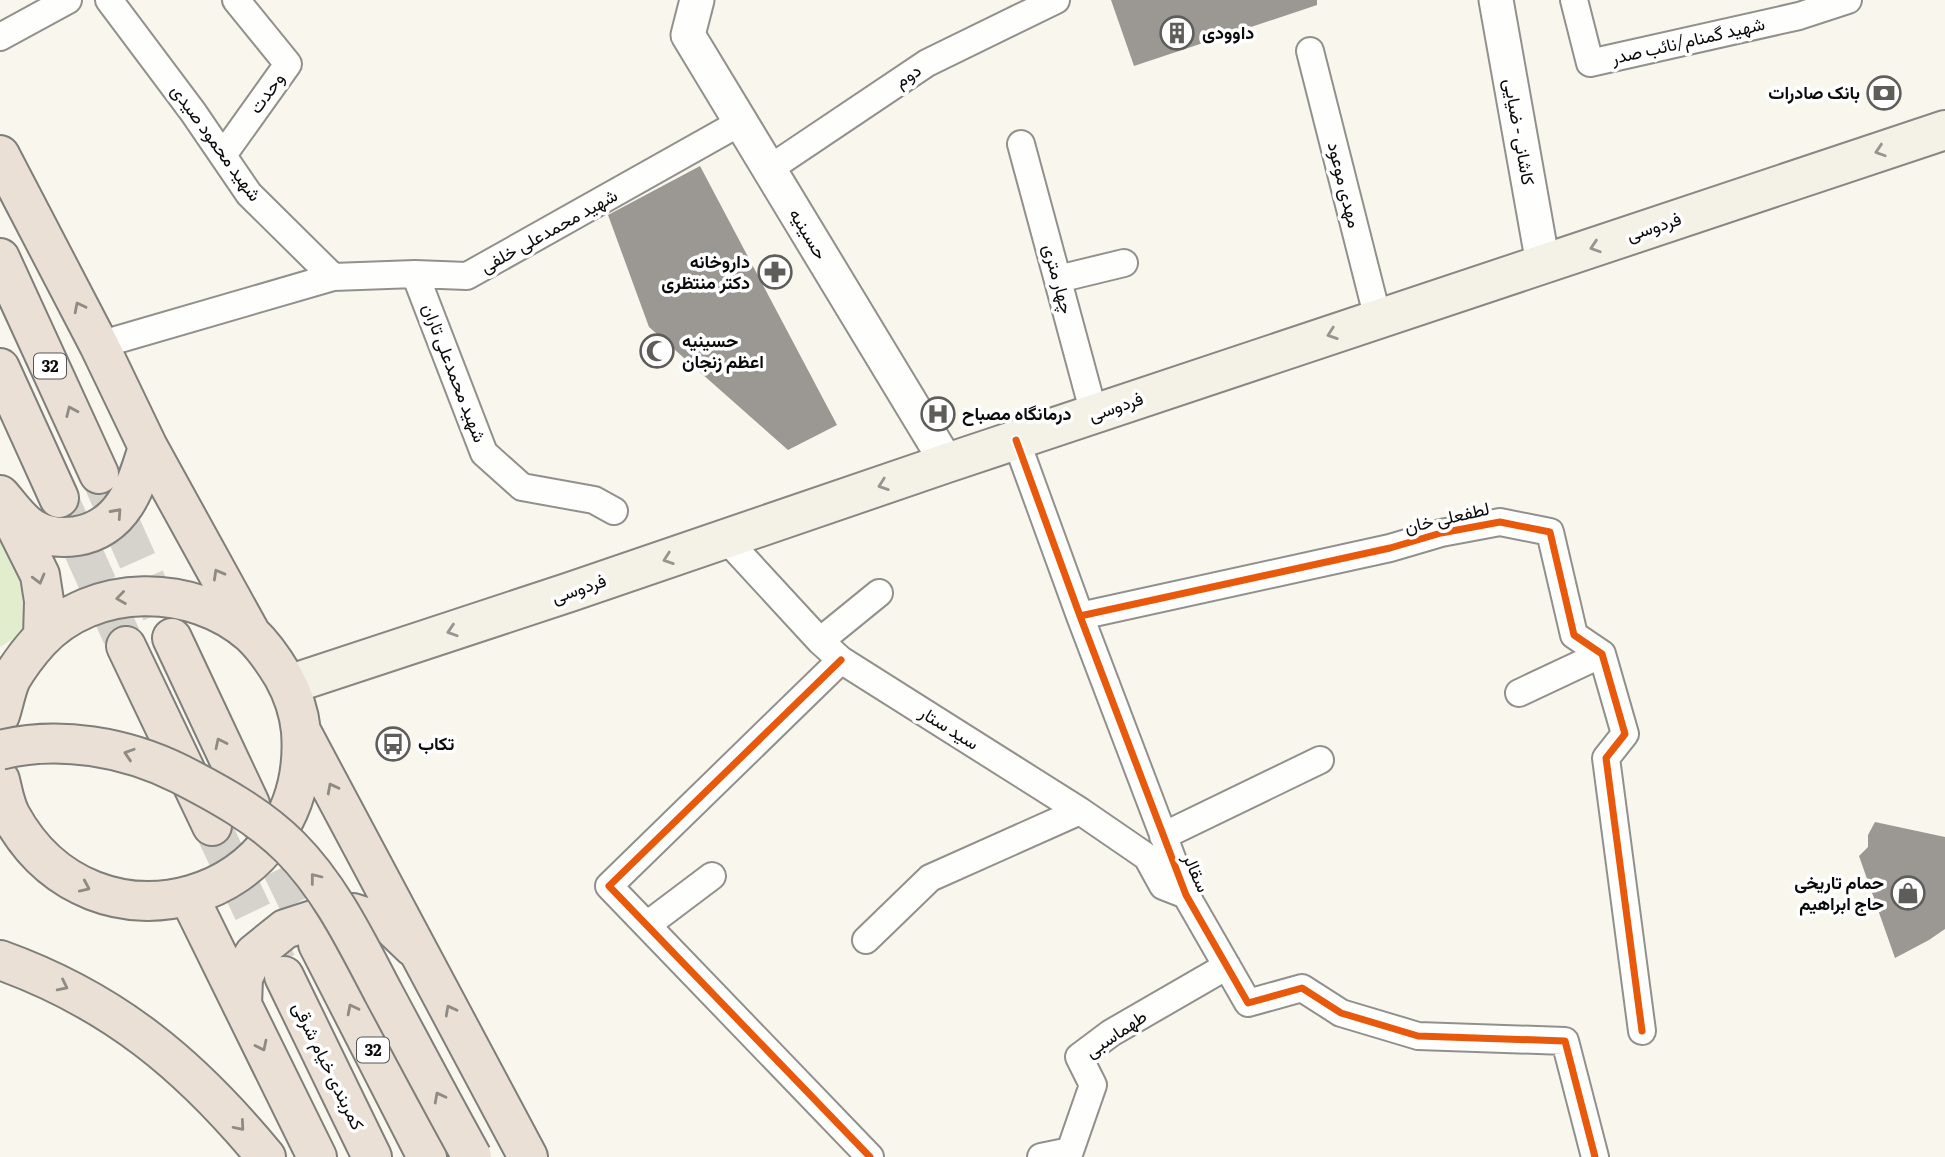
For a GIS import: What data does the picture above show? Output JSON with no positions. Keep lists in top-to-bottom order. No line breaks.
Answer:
{"streets":{"highway":["32","کمربندی خیام شرقی"],"main road":["فردوسی"],"street":["شهید گمنام/نائب صدر","دوم","وحدت","کاشانی - ضیایی","شهید محمود صیدی","مهدی موعود","شهید محمدعلی خلفی","حسینیه","چهار متری","شهید محمدعلی تاران","لطفعلی خان","سید ستار","سقالر","طهماسبی"]},"crossings":[["دوم","حسینیه"],["وحدت","شهید محمود صیدی"],["کاشانی - ضیایی","فردوسی"],["شهید محمود صیدی","شهید محمدعلی خلفی"],["مهدی موعود","فردوسی"],["فردوسی","حسینیه"],["فردوسی","چهار متری"],["فردوسی","سید ستار"],["فردوسی","سقالر"],["شهید محمدعلی خلفی","حسینیه"],["شهید محمدعلی خلفی","شهید محمدعلی تاران"],["لطفعلی خان","سقالر"],["سید ستار","سقالر"],["سقالر","طهماسبی"]],"one_way":["فردوسی"],"places":{"building":["داوودی"],"bank":["بانک صادرات"],"pharmacy":["داروخانه دکتر منتظری"],"mosque":["حسینیه اعظم زنجان"],"hospital":["درمانگاه مصباح"],"bus stop":["تکاب"],"shop":["حمام تاریخی حاج ابراهیم"]}}
